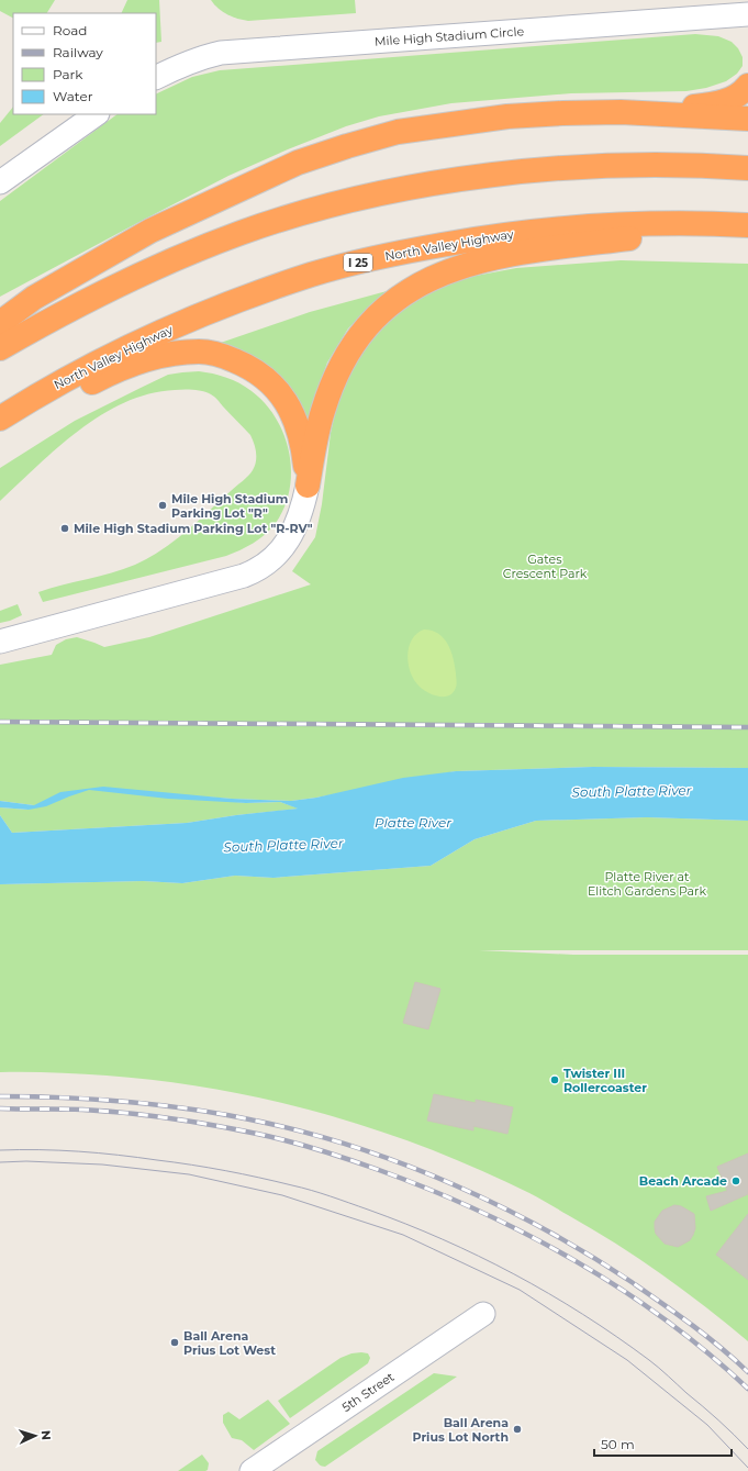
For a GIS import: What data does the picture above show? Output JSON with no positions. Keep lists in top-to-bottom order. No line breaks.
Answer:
{"streets":{"highway":["North Valley Highway","I 25"],"street":["Mile High Stadium Circle","5th Street"]},"water":["South Platte River","Platte River"],"parks":["Gates Crescent Park","Platte River at Elitch Gardens Park"],"places":["Mile High Stadium Parking Lot \"R\"","Mile High Stadium Parking Lot \"R-RV\"","Twister III Rollercoaster","Beach Arcade","Ball Arena Prius Lot West","Ball Arena Prius Lot North"],"legend":["Road","Railway","Park","Water"],"scale_bar":"50 m","north":"right"}
